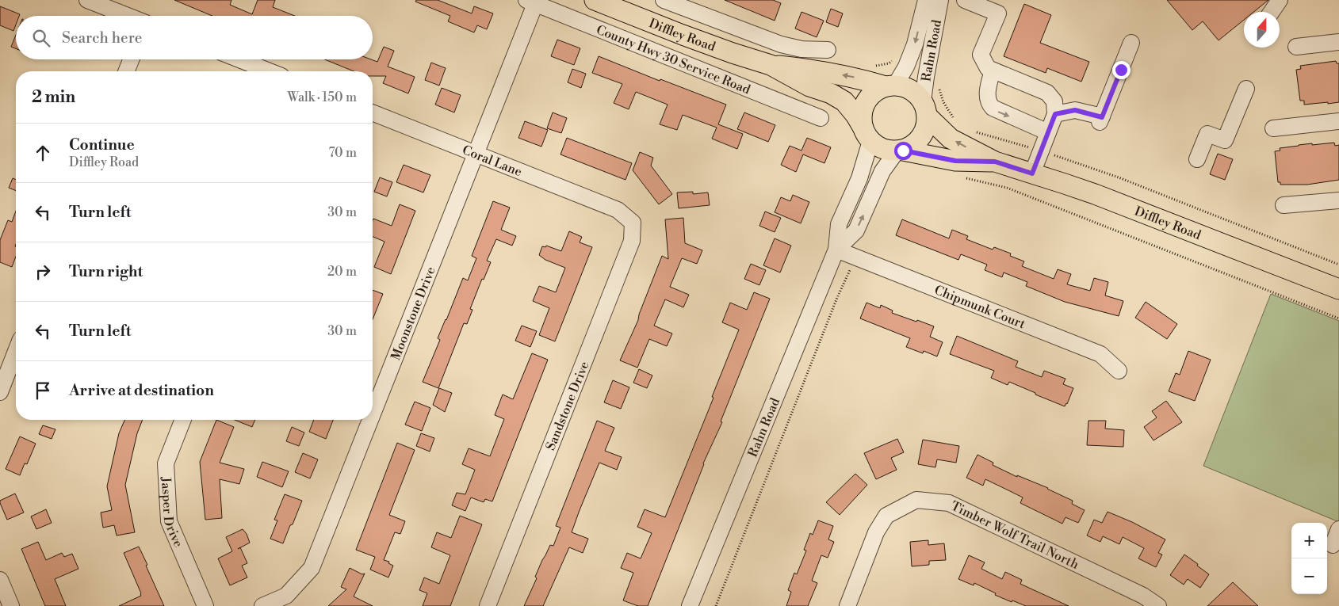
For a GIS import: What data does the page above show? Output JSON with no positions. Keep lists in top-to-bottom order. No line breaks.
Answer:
{"streets":{"main road":["Diffley Road"],"street":["Rahn Road","County Hwy 30 Service Road","Coral Lane","Chipmunk Court","Moonstone Drive","Sandstone Drive","Jasper Drive","Timber Wolf Trail North"]},"crossings":[["Diffley Road","Rahn Road"],["Rahn Road","Chipmunk Court"],["County Hwy 30 Service Road","Moonstone Drive"],["Coral Lane","Moonstone Drive"],["Coral Lane","Sandstone Drive"]],"north":"top","page":{"search":"Search here","heading":["2 min","Walk · 150 m"],"list":[["Continue","Diffley Road","70 m"],["Turn left","30 m"],["Turn right","20 m"],["Turn left","30 m"],"Arrive at destination"],"map_buttons":["+","−"]}}
